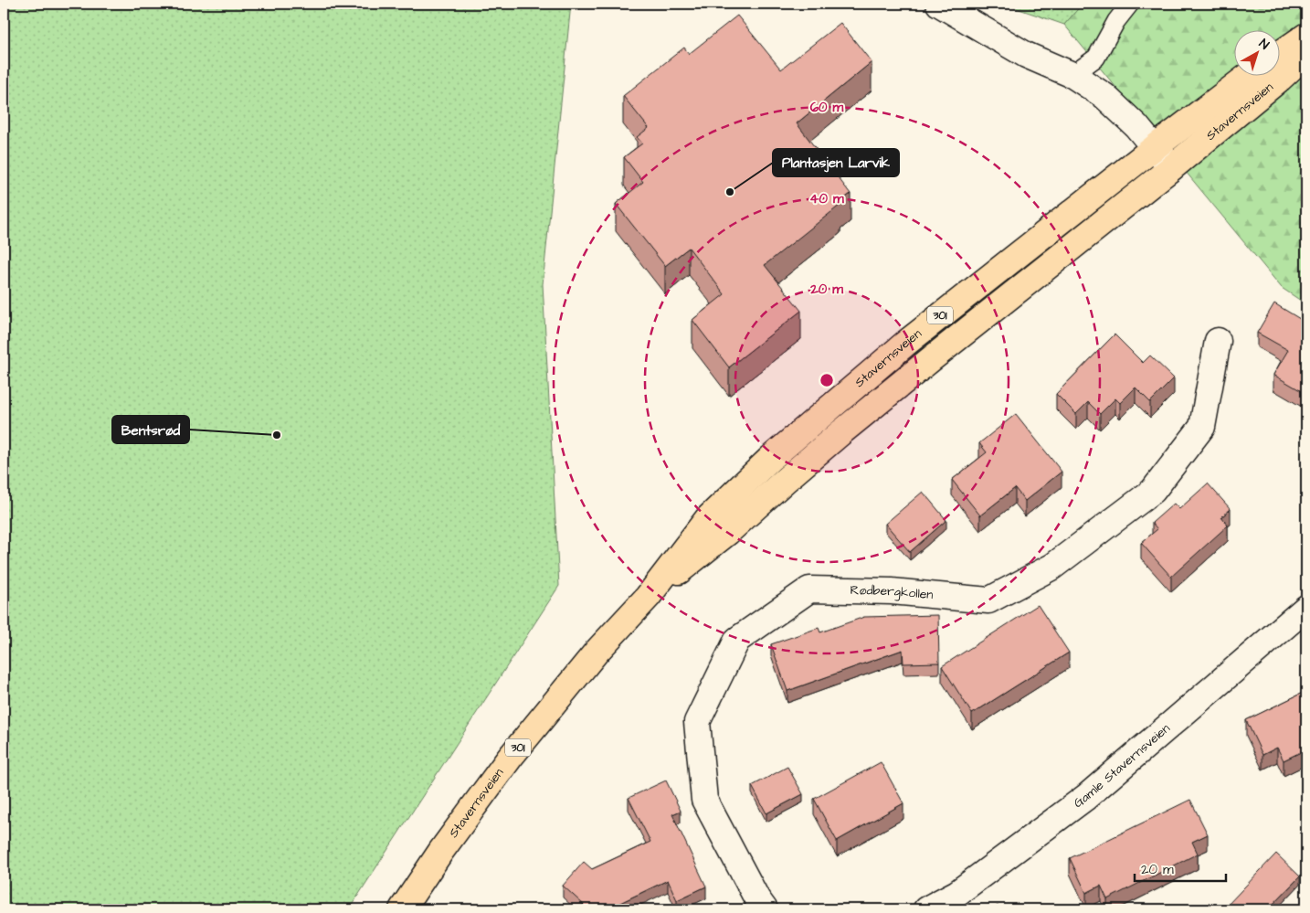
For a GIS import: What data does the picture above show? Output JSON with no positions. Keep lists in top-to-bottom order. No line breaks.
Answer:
{"streets":{"main road":["Stavernsveien","301"],"street":["Rødbergkollen","Gamle Stavernsveien"]},"places":["Plantasjen Larvik","Bentsrød"],"scale_bar":"20 m","north":"top right","rings":["60 m","40 m","20 m"]}
